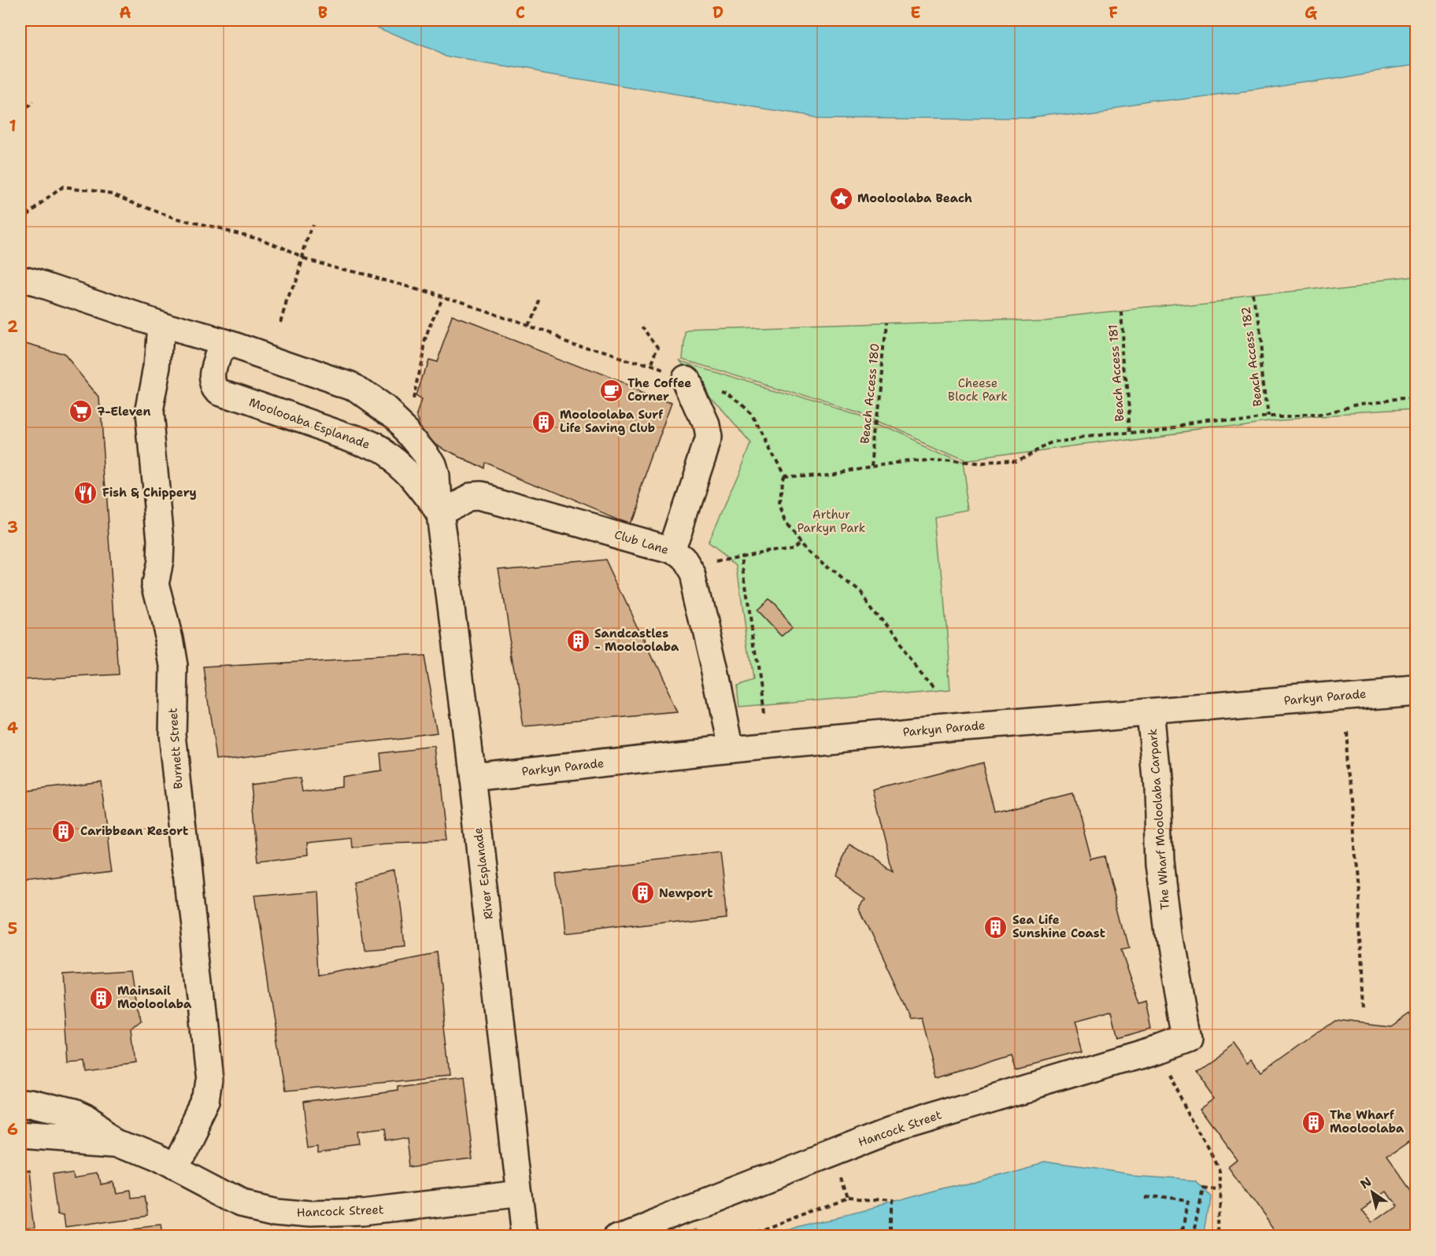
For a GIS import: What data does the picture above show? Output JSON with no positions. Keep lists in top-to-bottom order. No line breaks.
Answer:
{"streets":{"street":["Moolooaba Esplanade","Club Lane","Parkyn Parade","Burnett Street","The Wharf Mooloolaba Carpark","River Esplanade","Hancock Street"],"path":["Beach Access 182","Beach Access 181","Beach Access 180"]},"crossings":[["Moolooaba Esplanade","Club Lane"],["Moolooaba Esplanade","River Esplanade"],["Club Lane","Parkyn Parade"],["Club Lane","River Esplanade"],["Parkyn Parade","The Wharf Mooloolaba Carpark"],["Parkyn Parade","River Esplanade"],["Burnett Street","Hancock Street"],["The Wharf Mooloolaba Carpark","Hancock Street"],["River Esplanade","Hancock Street"]],"parks":["Cheese Block Park","Arthur Parkyn Park"],"places":{"place":["Mooloolaba Beach"],"cafe":["The Coffee Corner"],"supermarket":["7-Eleven"],"building":["Mooloolaba Surf Life Saving Club","Sandcastles - Mooloolaba","Caribbean Resort","Newport","Sea Life Sunshine Coast","Mainsail Mooloolaba","The Wharf Mooloolaba"],"restaurant":["Fish & Chippery"]},"north":"top left","grid":{"columns":["A","B","C","D","E","F","G"],"rows":["1","2","3","4","5","6"]}}
